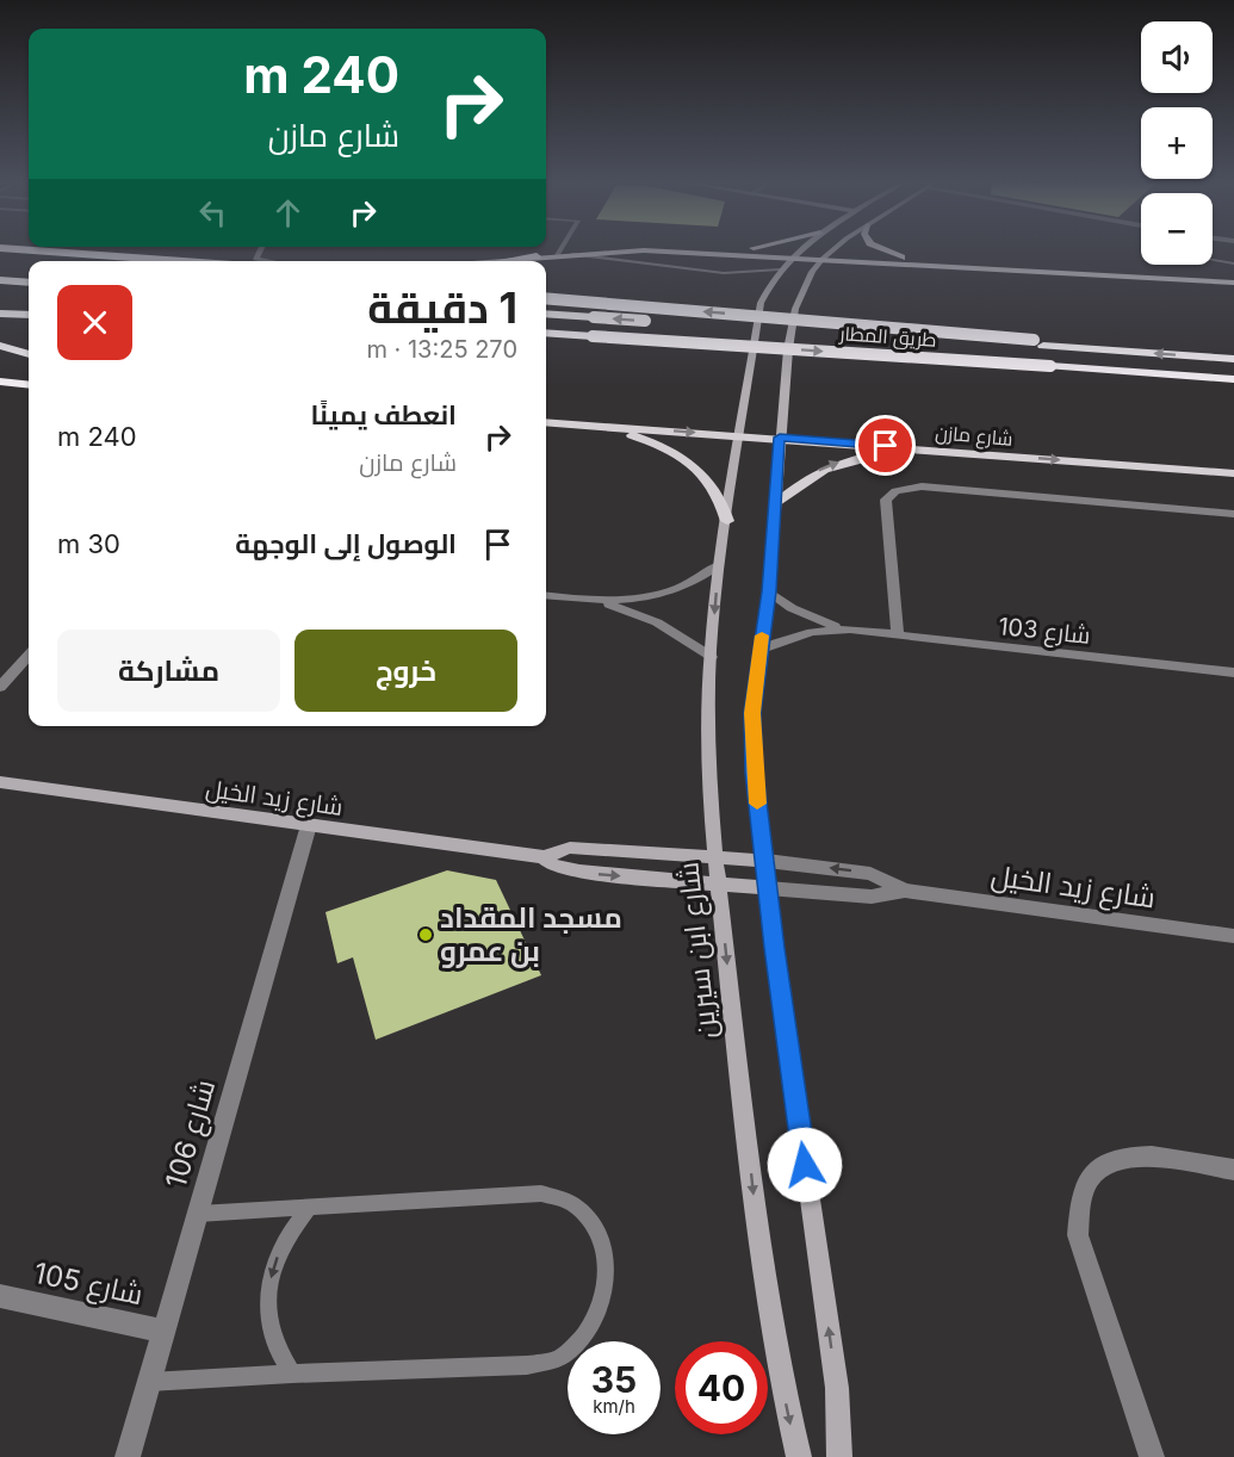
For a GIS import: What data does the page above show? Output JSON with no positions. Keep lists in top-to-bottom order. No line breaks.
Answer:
{"streets":{"highway":["طريق المطار"],"main road":["شارع مازن"],"street":["شارع 103","شارع زيد الخيل","شارع ابن سيرين","شارع 106","شارع 105"]},"crossings":[["شارع مازن","شارع ابن سيرين"],["شارع زيد الخيل","شارع ابن سيرين"],["شارع زيد الخيل","شارع 106"],["شارع 106","شارع 105"]],"one_way":["شارع مازن"],"places":["مسجد المقداد بن عمرو"],"page":{"map_buttons":["+","−"],"turn":["240 m","شارع مازن"],"heading":["1 دقيقة","270 m · 13:25"],"list":[{"name":"انعطف يمينًا","note":"شارع مازن","value":"240 m"},{"name":"الوصول إلى الوجهة","value":"30 m"}],"buttons":["خروج","مشاركة"],"speed":"35 km/h","limit":"40"}}
